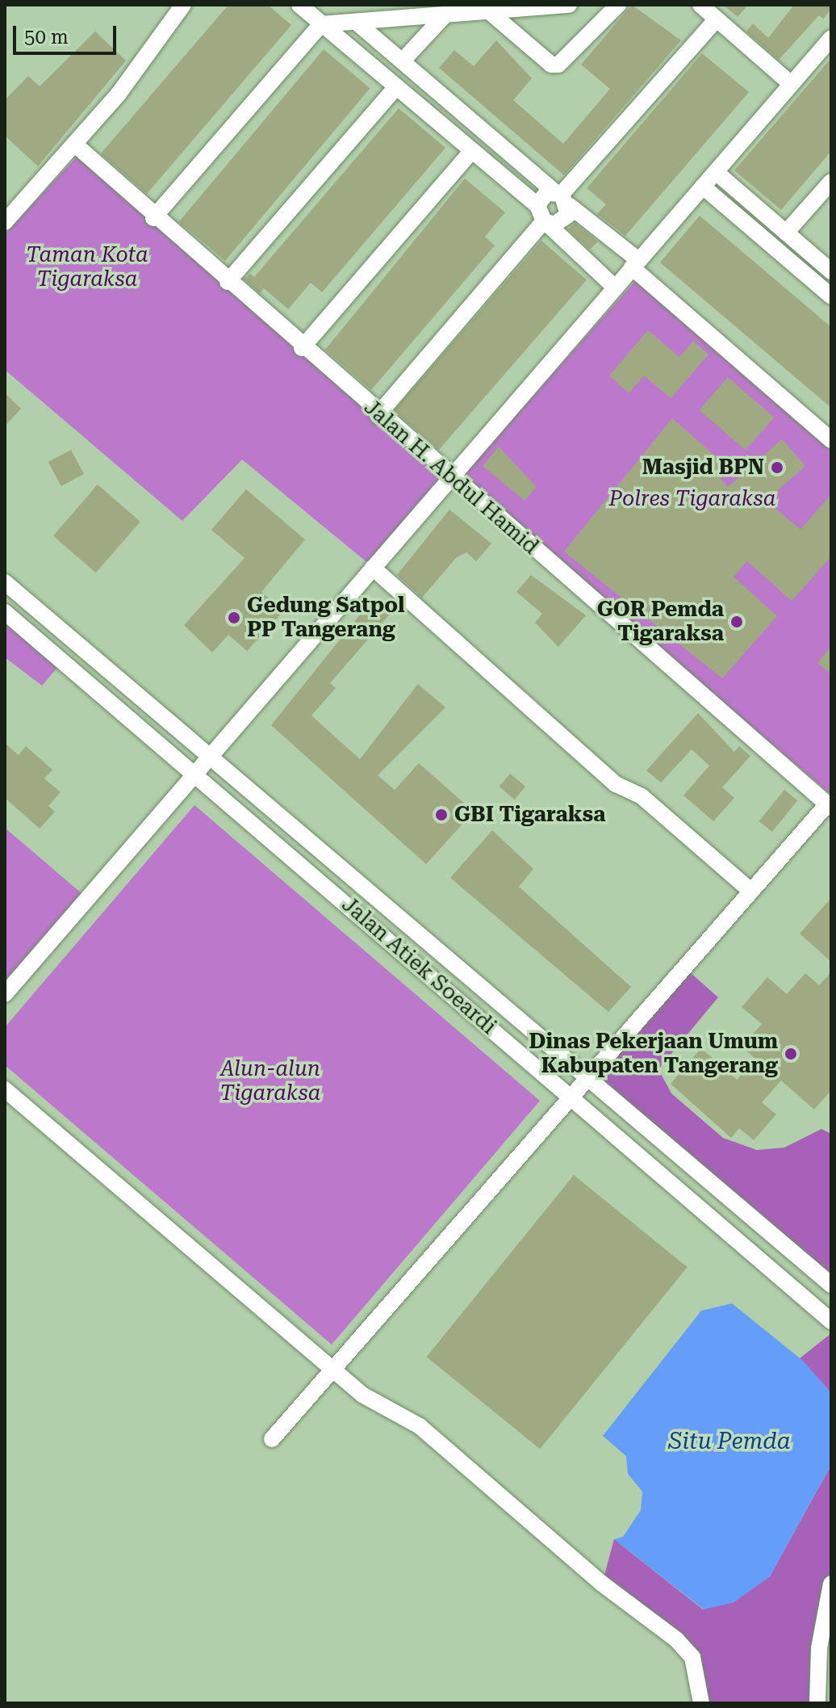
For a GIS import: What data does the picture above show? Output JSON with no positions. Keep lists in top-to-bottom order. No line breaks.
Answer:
{"streets":{"street":["Jalan H. Abdul Hamid","Jalan Atiek Soeardi"]},"water":["Situ Pemda"],"parks":["Taman Kota Tigaraksa","Polres Tigaraksa","Alun-alun Tigaraksa"],"places":["Masjid BPN","Gedung Satpol PP Tangerang","GOR Pemda Tigaraksa","GBI Tigaraksa","Dinas Pekerjaan Umum Kabupaten Tangerang"],"scale_bar":"50 m"}
